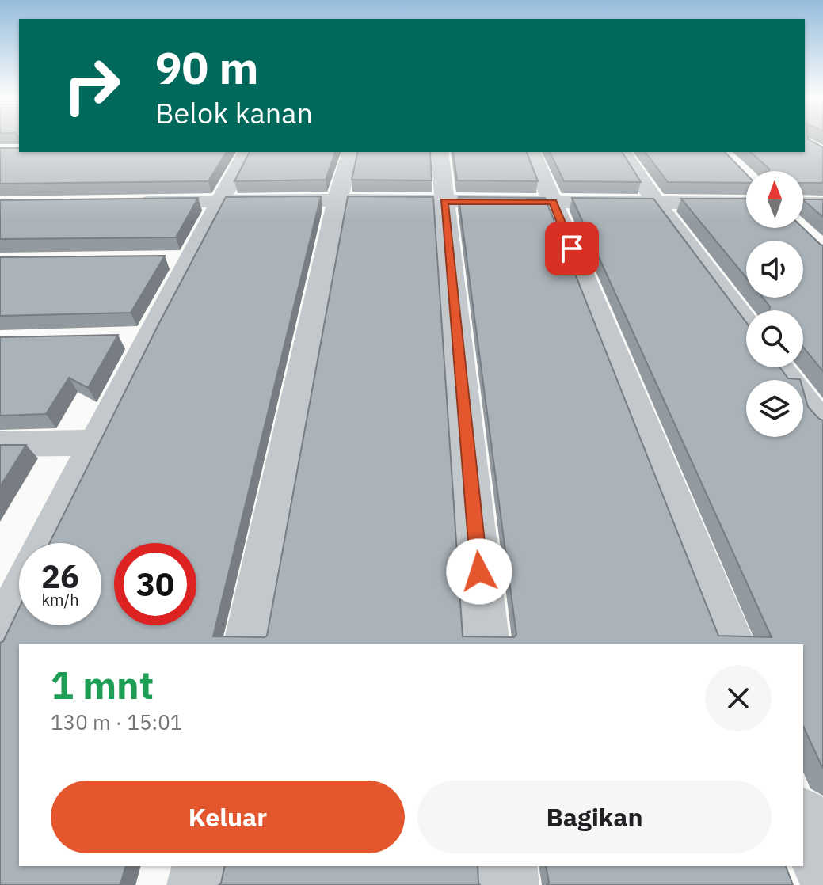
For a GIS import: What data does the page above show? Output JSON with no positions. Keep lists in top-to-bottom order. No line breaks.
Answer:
{"north":"top","page":{"turn":["90 m","Belok kanan"],"speed":"26 km/h","limit":"30","heading":["1 mnt","130 m · 15:01"],"buttons":["Keluar","Bagikan"]}}
